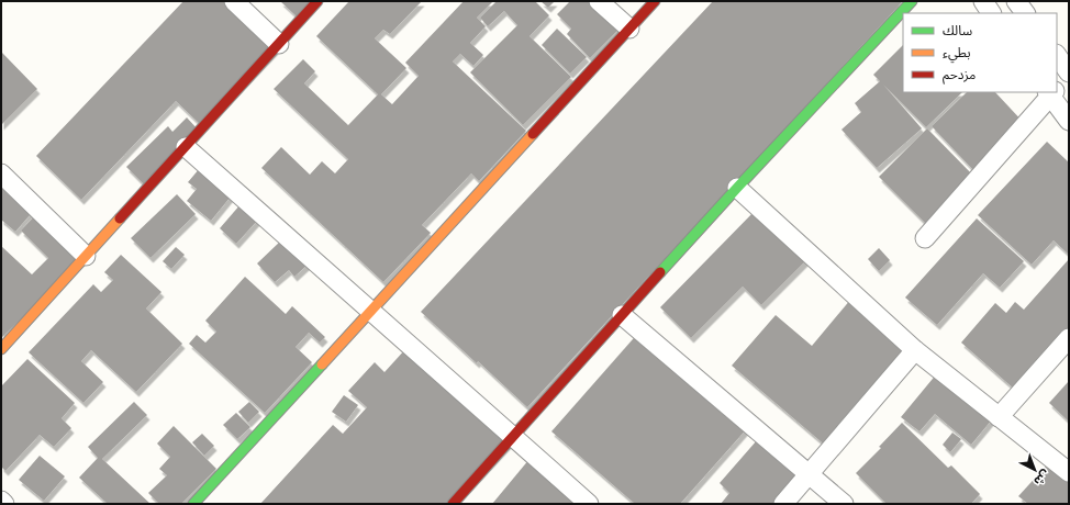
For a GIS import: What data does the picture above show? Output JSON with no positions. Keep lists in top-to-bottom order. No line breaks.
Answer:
{"legend":["سالك","بطيء","مزدحم"],"north":"bottom right"}
